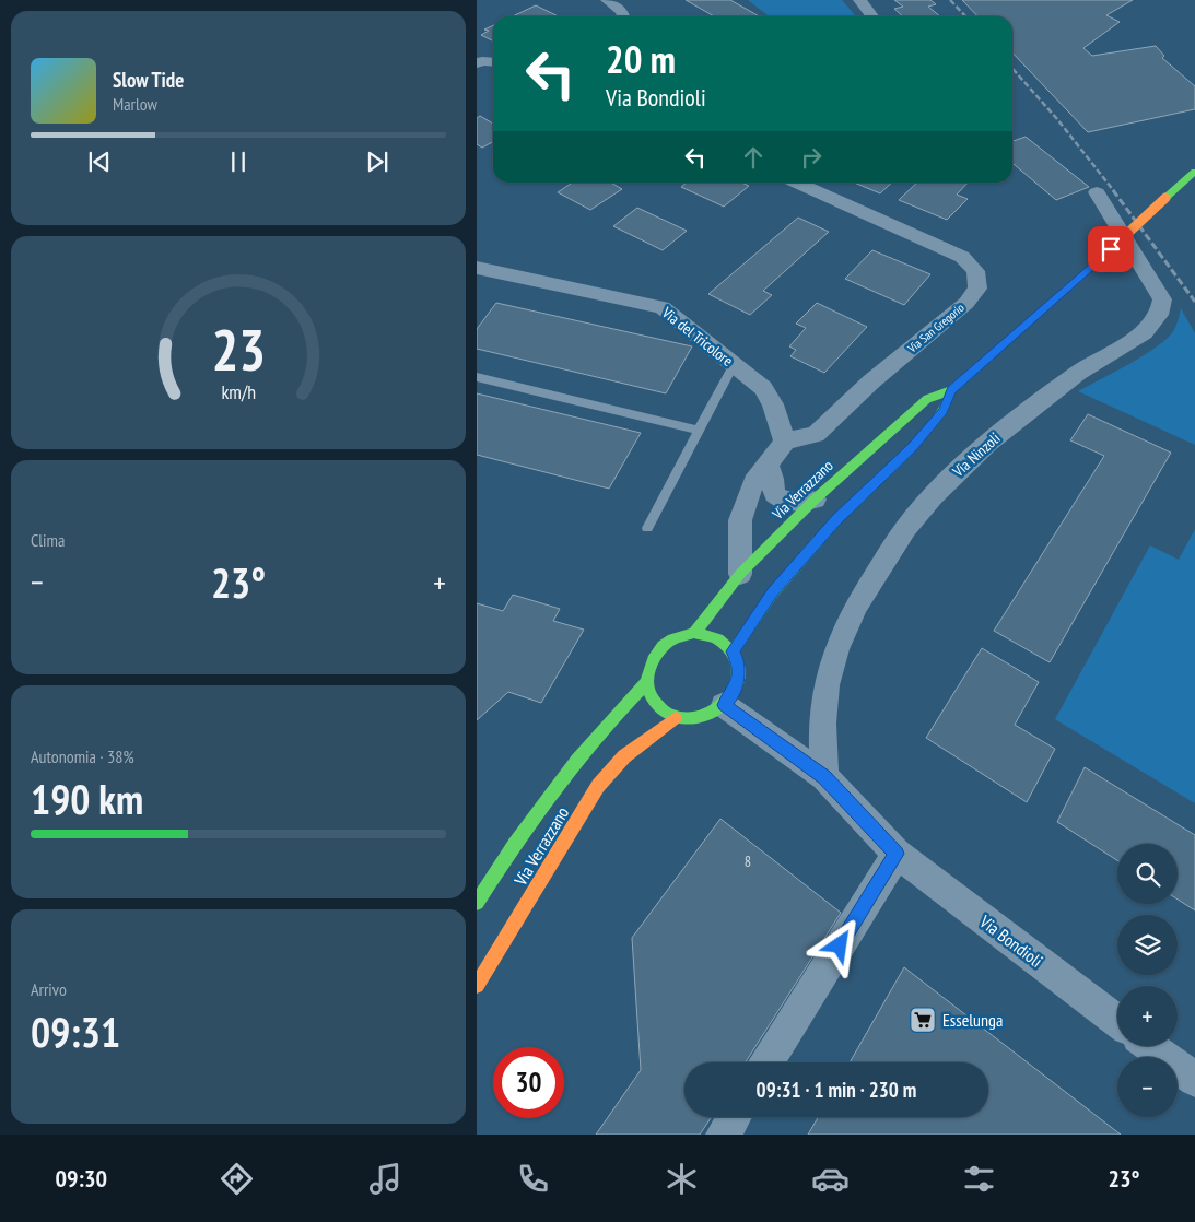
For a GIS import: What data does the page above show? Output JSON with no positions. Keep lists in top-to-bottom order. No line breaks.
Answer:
{"streets":{"main road":["Via Verrazzano"],"street":["Via San Gregorio","Via del Tricolore","Via Ninzoli","Via Bondioli"]},"crossings":[["Via San Gregorio","Via del Tricolore"],["Via Ninzoli","Via Bondioli"],["Via Verrazzano","Via Bondioli"]],"places":{"supermarket":["Esselunga"]},"house_numbers":["8"],"page":{"turn":["20 m","Via Bondioli"],"song":["Slow Tide","Marlow"],"tile":["Clima",["Autonomia · 38%","190 km"],["Arrivo","09:31"]],"heat":["−","23°","+"],"map_buttons":["+","−"],"limit":"30","trip":"09:31 · 1 min · 230 m","tabs":["09:30","23°"],"gauge":["23","km/h"]}}
